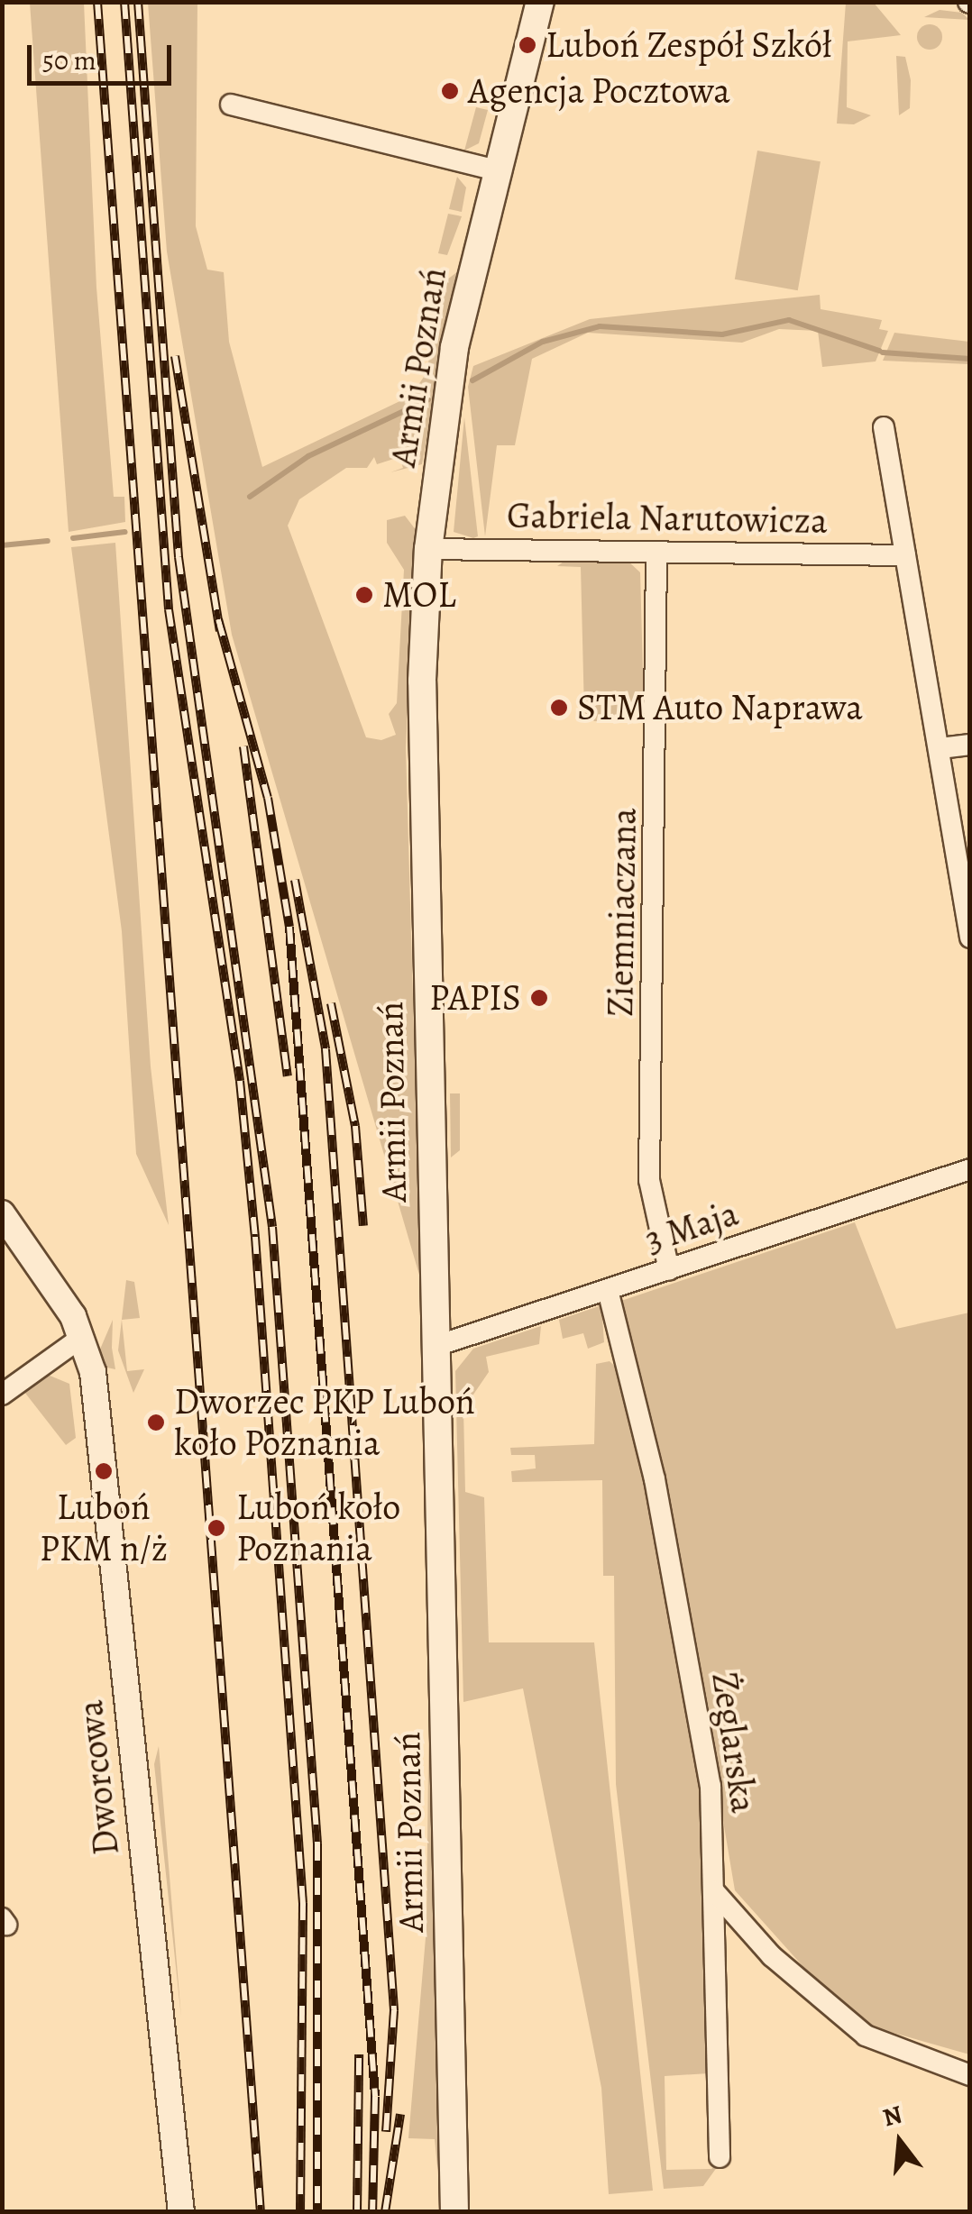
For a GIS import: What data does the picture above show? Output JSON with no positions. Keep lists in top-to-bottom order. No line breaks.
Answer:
{"streets":{"main road":["Armii Poznań"],"street":["Gabriela Narutowicza","Ziemniaczana","3 Maja","Żeglarska","Dworcowa"]},"crossings":[["Armii Poznań","Gabriela Narutowicza"],["Armii Poznań","3 Maja"],["Gabriela Narutowicza","Ziemniaczana"],["Ziemniaczana","3 Maja"],["3 Maja","Żeglarska"]],"places":["Luboń Zespół Szkół","Agencja Pocztowa","MOL","STM Auto Naprawa","PAPIS","Dworzec PKP Luboń koło Poznania","Luboń PKM n/ż","Luboń koło Poznania"],"scale_bar":"50 m","north":"top"}
